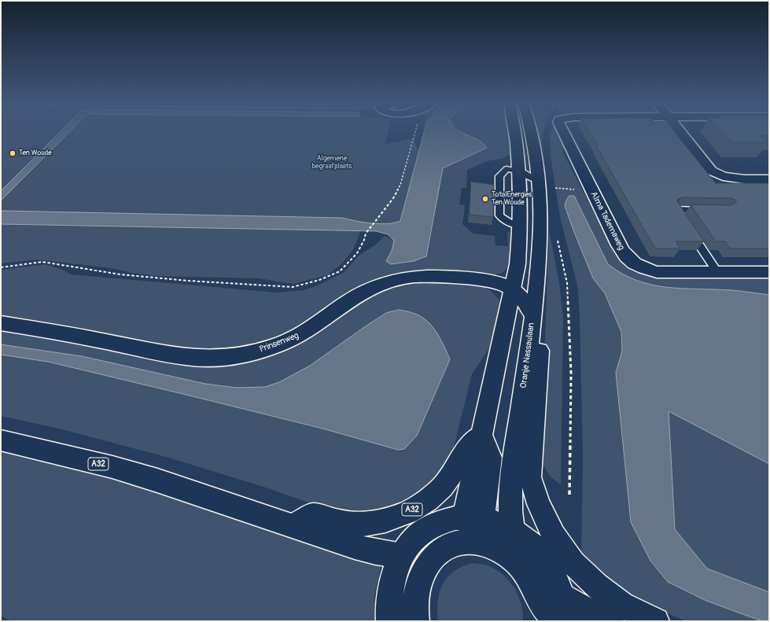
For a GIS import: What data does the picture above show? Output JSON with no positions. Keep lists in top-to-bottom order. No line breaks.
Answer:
{"streets":{"main road":["Alma Tademaweg","Prinsenweg","Oranje Nassaulaan","A32"]},"parks":["Algemene begraafplaats"],"places":["Ten Woude","TotalEnergies Ten Woude"]}
